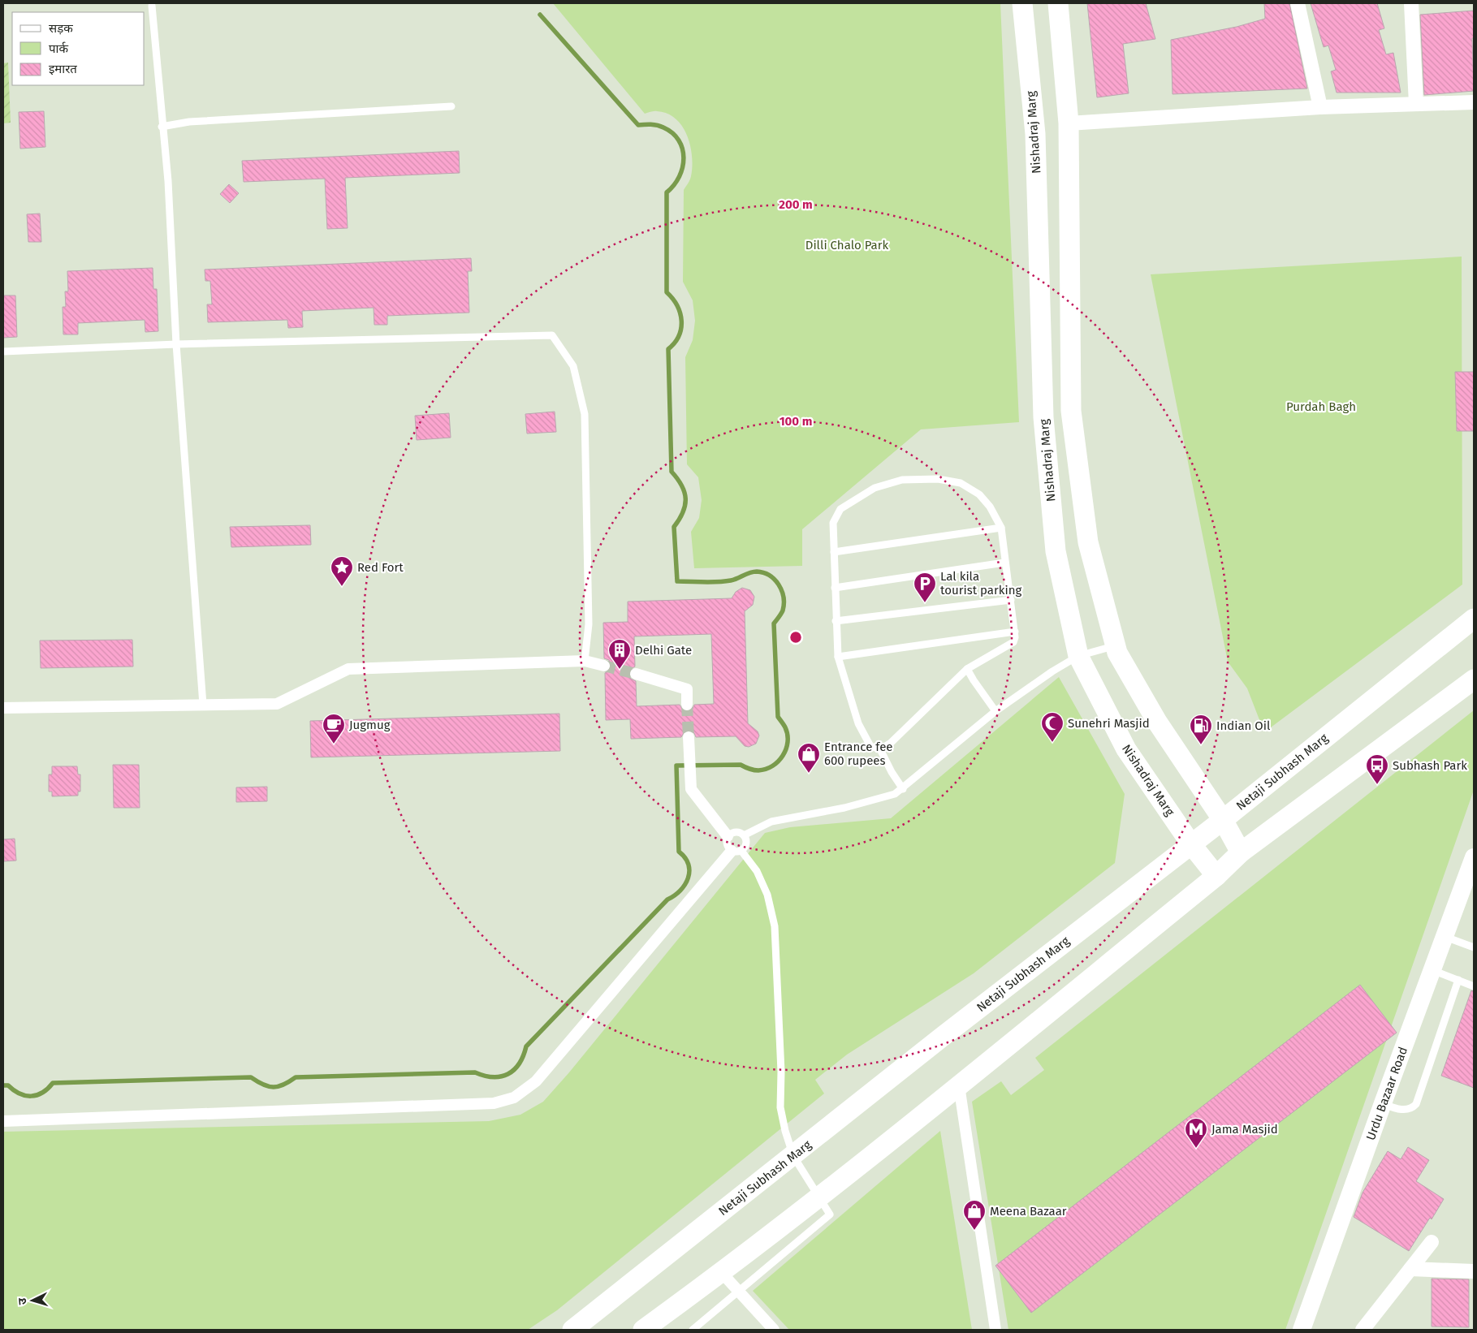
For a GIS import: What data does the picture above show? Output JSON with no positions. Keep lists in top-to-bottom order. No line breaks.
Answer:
{"streets":{"main road":["Nishadraj Marg","Netaji Subhash Marg"],"street":["Urdu Bazaar Road"]},"crossings":[["Nishadraj Marg","Netaji Subhash Marg"]],"parks":["Dilli Chalo Park","Purdah Bagh"],"places":{"place":["Red Fort"],"parking":["Lal kila tourist parking"],"building":["Delhi Gate"],"mosque":["Sunehri Masjid"],"cafe":["Jugmug"],"fuel station":["Indian Oil"],"shop":["Entrance fee 600 rupees","Meena Bazaar"],"bus stop":["Subhash Park"],"metro station":["Jama Masjid"]},"legend":["सड़क","पार्क","इमारत"],"north":"left","rings":["200 m","100 m"]}
